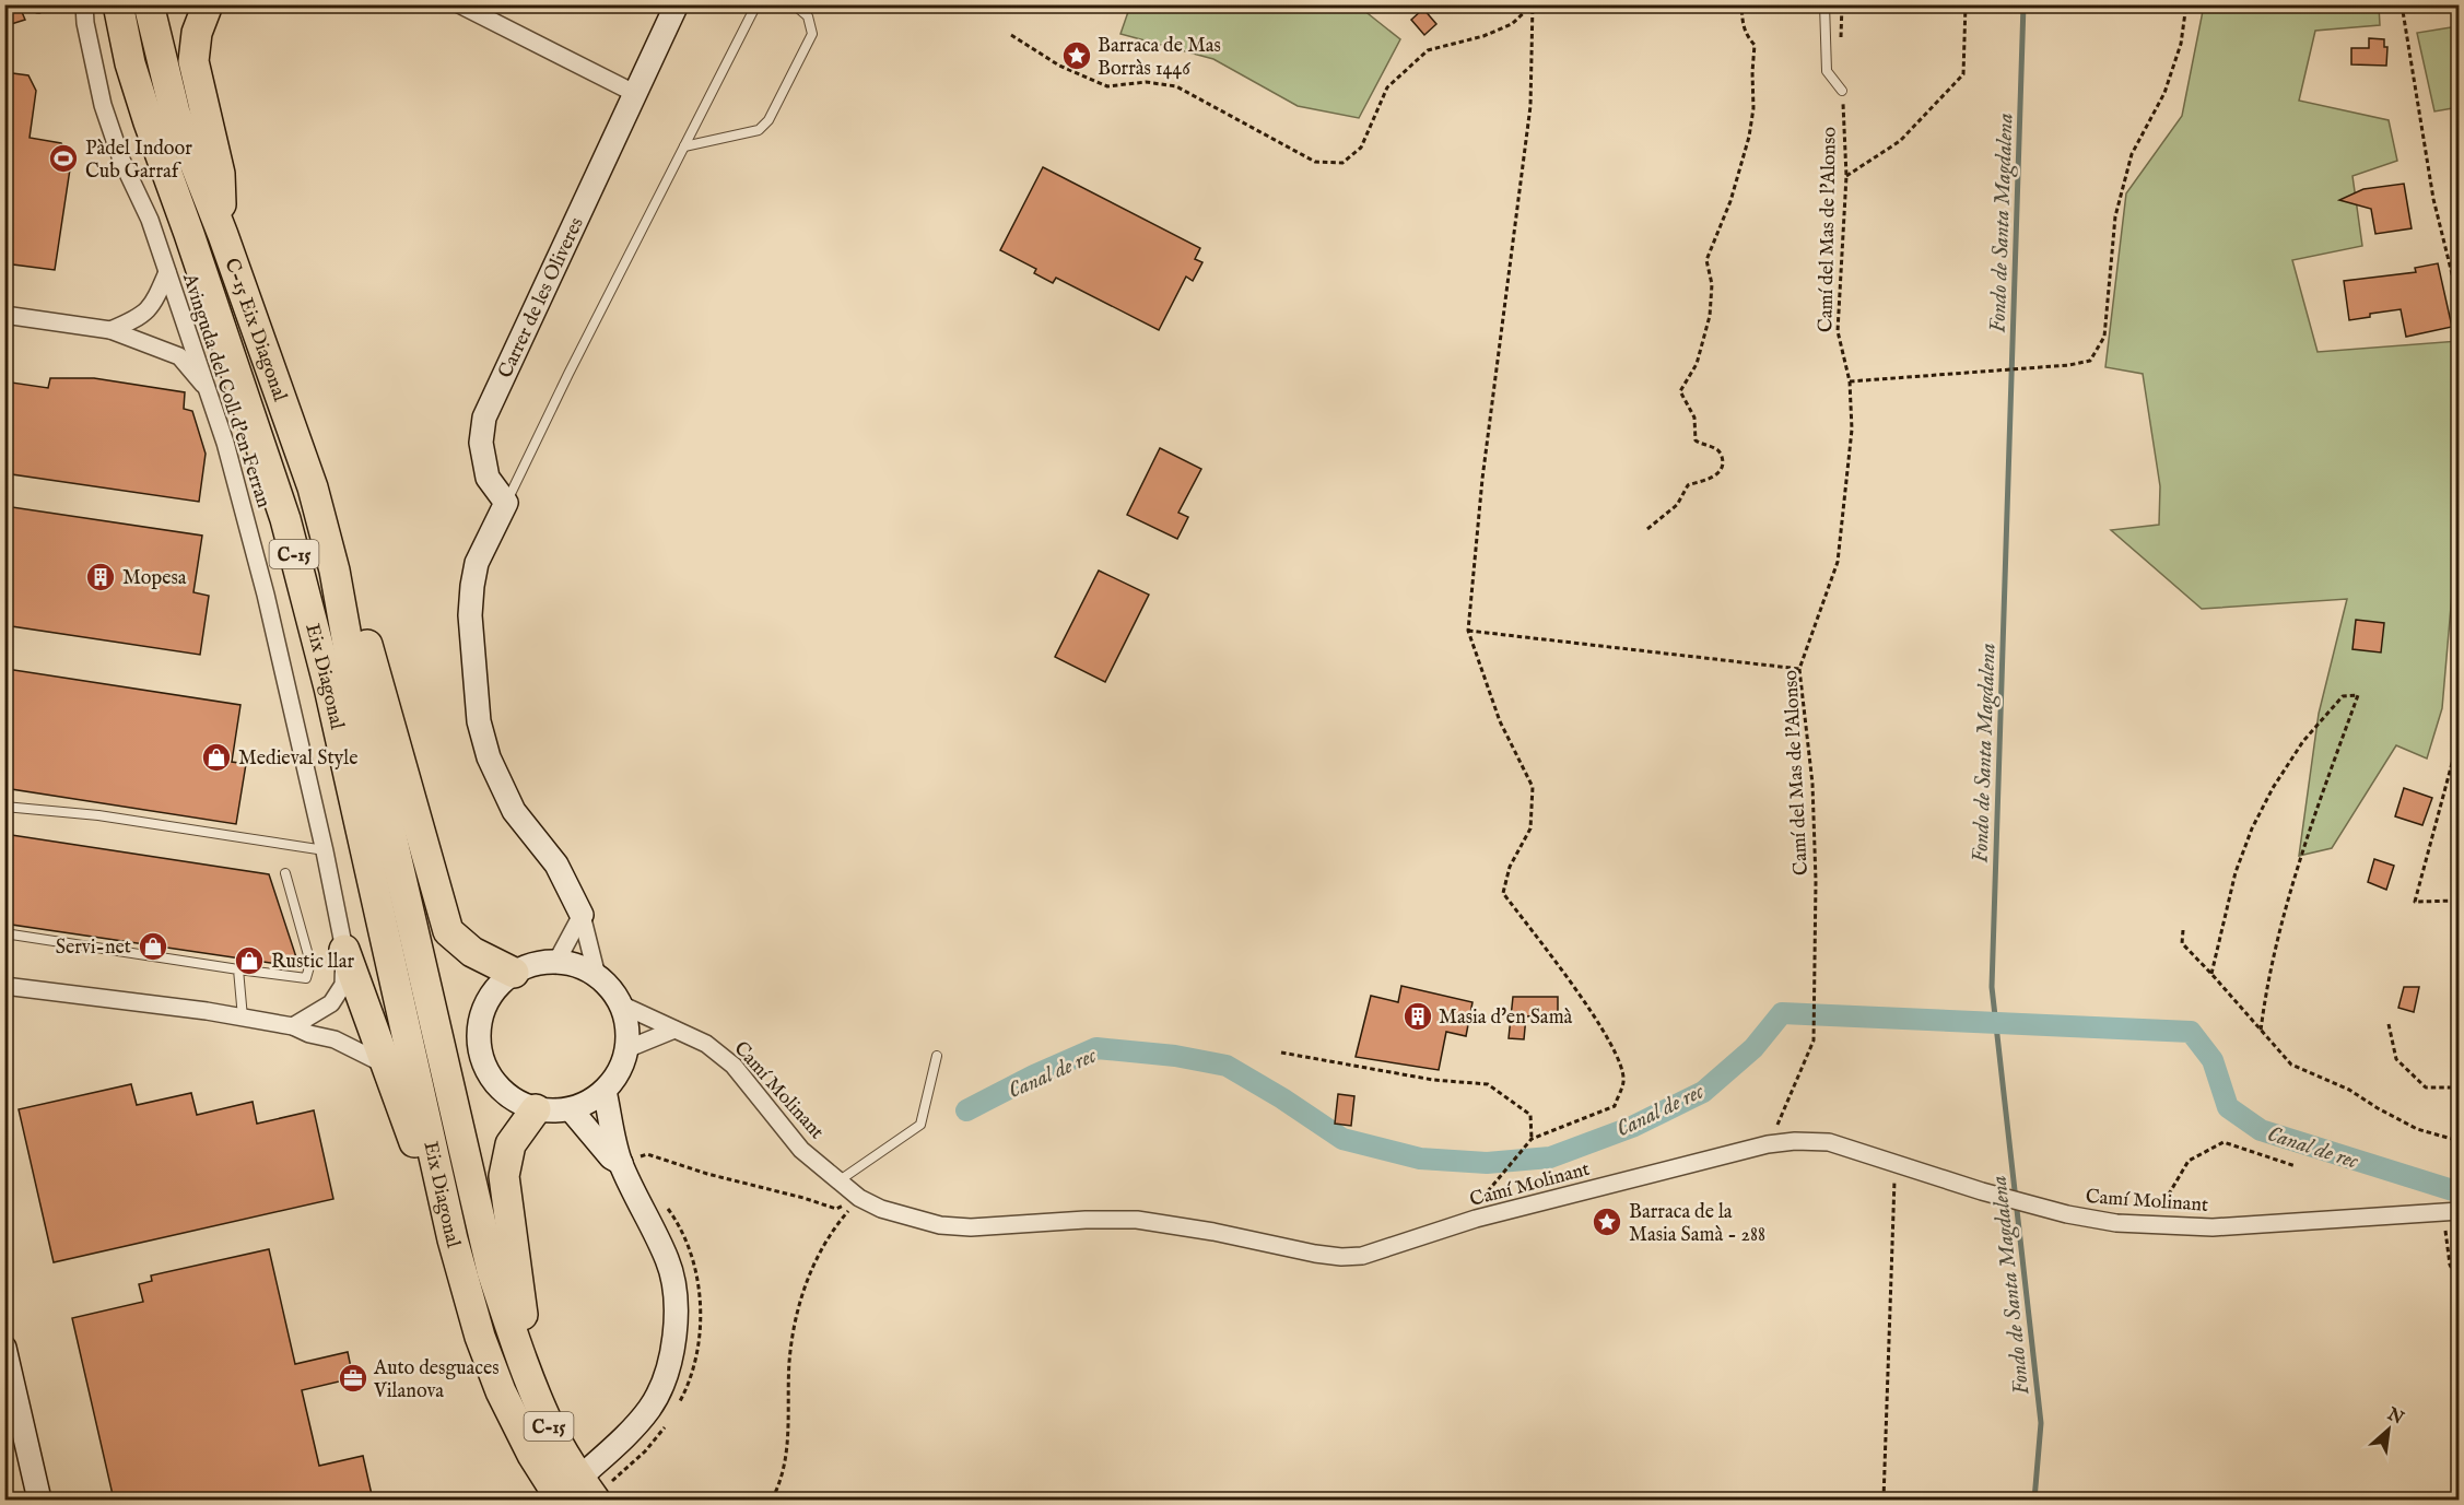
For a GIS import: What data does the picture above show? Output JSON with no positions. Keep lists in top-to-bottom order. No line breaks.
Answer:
{"streets":{"highway":["C-15 Eix Diagonal","C-15","Eix Diagonal"],"street":["Carrer de les Oliveres","Avinguda del Coll d'en Ferran","Camí Molinant"],"path":["Camí del Mas de l'Alonso"]},"crossings":[["Camí del Mas de l'Alonso","Camí Molinant"],["C-15 Eix Diagonal","C-15"],["C-15 Eix Diagonal","Eix Diagonal"],["C-15","Eix Diagonal"],["C-15","Camí Molinant"]],"water":["Fondo de Santa Magdalena","Canal de rec"],"places":{"place":["Barraca de Mas Borràs 1446","Barraca de la Masia Samà - 288"],"sports":["Pàdel Indoor Cub Garraf"],"building":["Mopesa","Masia d'en Samà"],"shop":["Medieval Style","Servi-net","Rustic llar"],"office":["Auto desguaces Vilanova"]},"north":"top right"}
